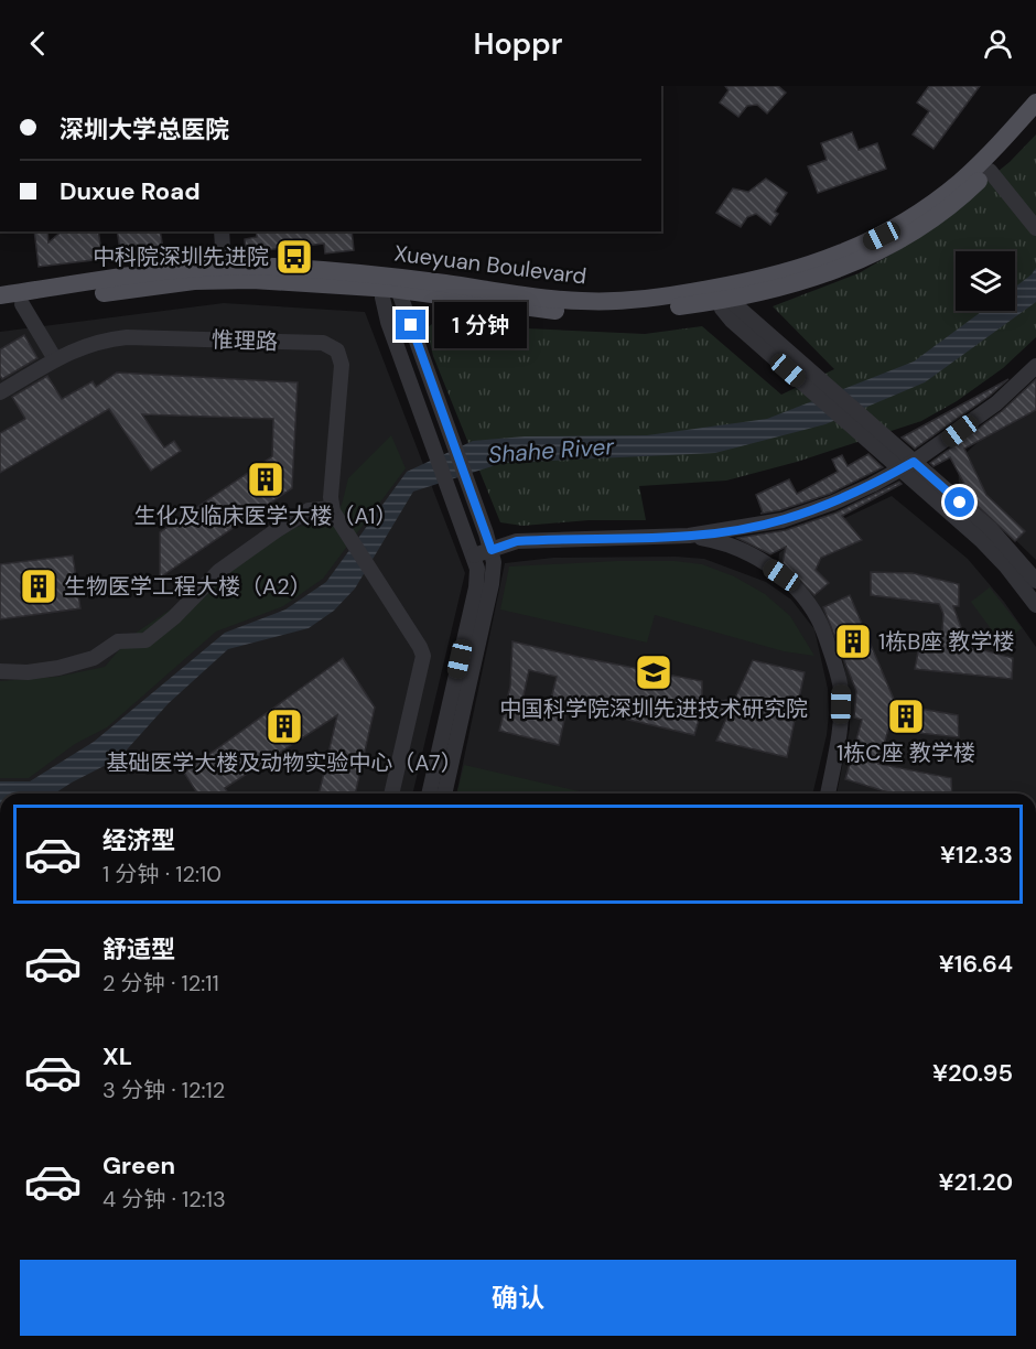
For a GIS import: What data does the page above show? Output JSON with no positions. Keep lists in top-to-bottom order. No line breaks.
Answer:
{"streets":{"main road":["Xueyuan Boulevard"],"street":["惟理路"]},"water":["Shahe River"],"places":{"bus stop":["中科院深圳先进院"],"building":["生化及临床医学大楼（A1）","生物医学工程大楼（A2）","1栋B座 教学楼","1栋C座 教学楼","基础医学大楼及动物实验中心（A7）"],"school or university":["中国科学院深圳先进技术研究院"]},"page":{"header":"Hoppr","banner":["深圳大学总医院","Duxue Road"],"bubble":"1 分钟","list":[{"name":"经济型","note":"1 分钟 · 12:10","value":"¥12.33"},{"name":"舒适型","note":"2 分钟 · 12:11","value":"¥16.64"},{"name":"XL","note":"3 分钟 · 12:12","value":"¥20.95"},{"name":"Green","note":"4 分钟 · 12:13","value":"¥21.20"}],"buttons":"确认"}}
